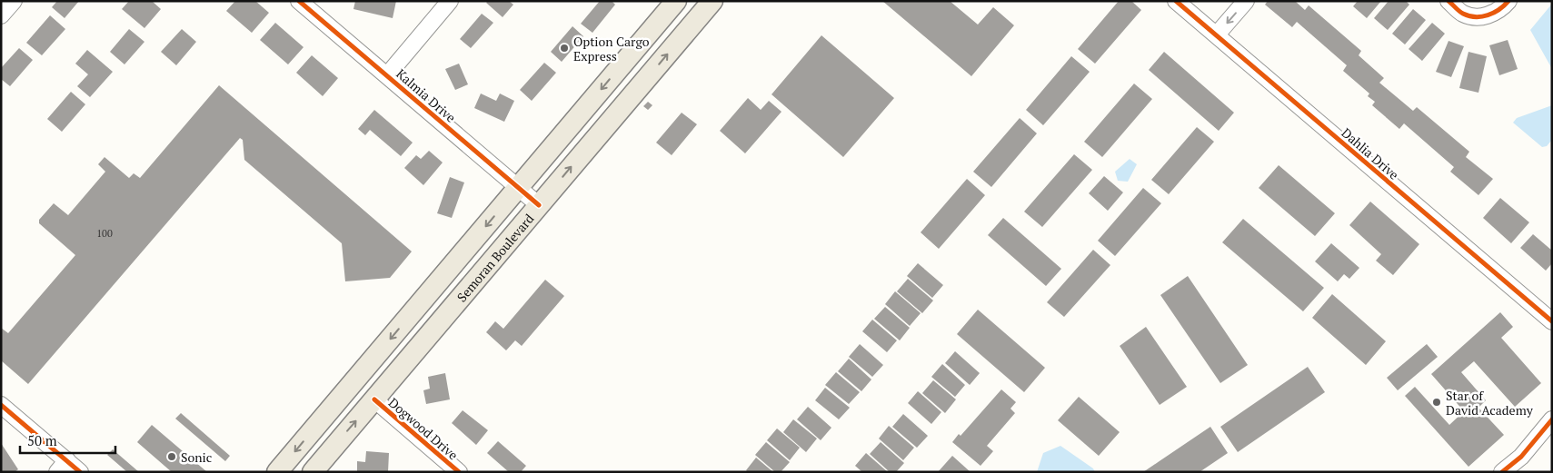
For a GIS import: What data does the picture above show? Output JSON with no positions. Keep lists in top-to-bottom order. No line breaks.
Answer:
{"streets":{"main road":["Semoran Boulevard"],"street":["Kalmia Drive","Dahlia Drive","Dogwood Drive"]},"crossings":[["Kalmia Drive","Semoran Boulevard"],["Semoran Boulevard","Dogwood Drive"]],"places":["Option Cargo Express","Star of David Academy","Sonic"],"house_numbers":["100"],"scale_bar":"50 m"}
